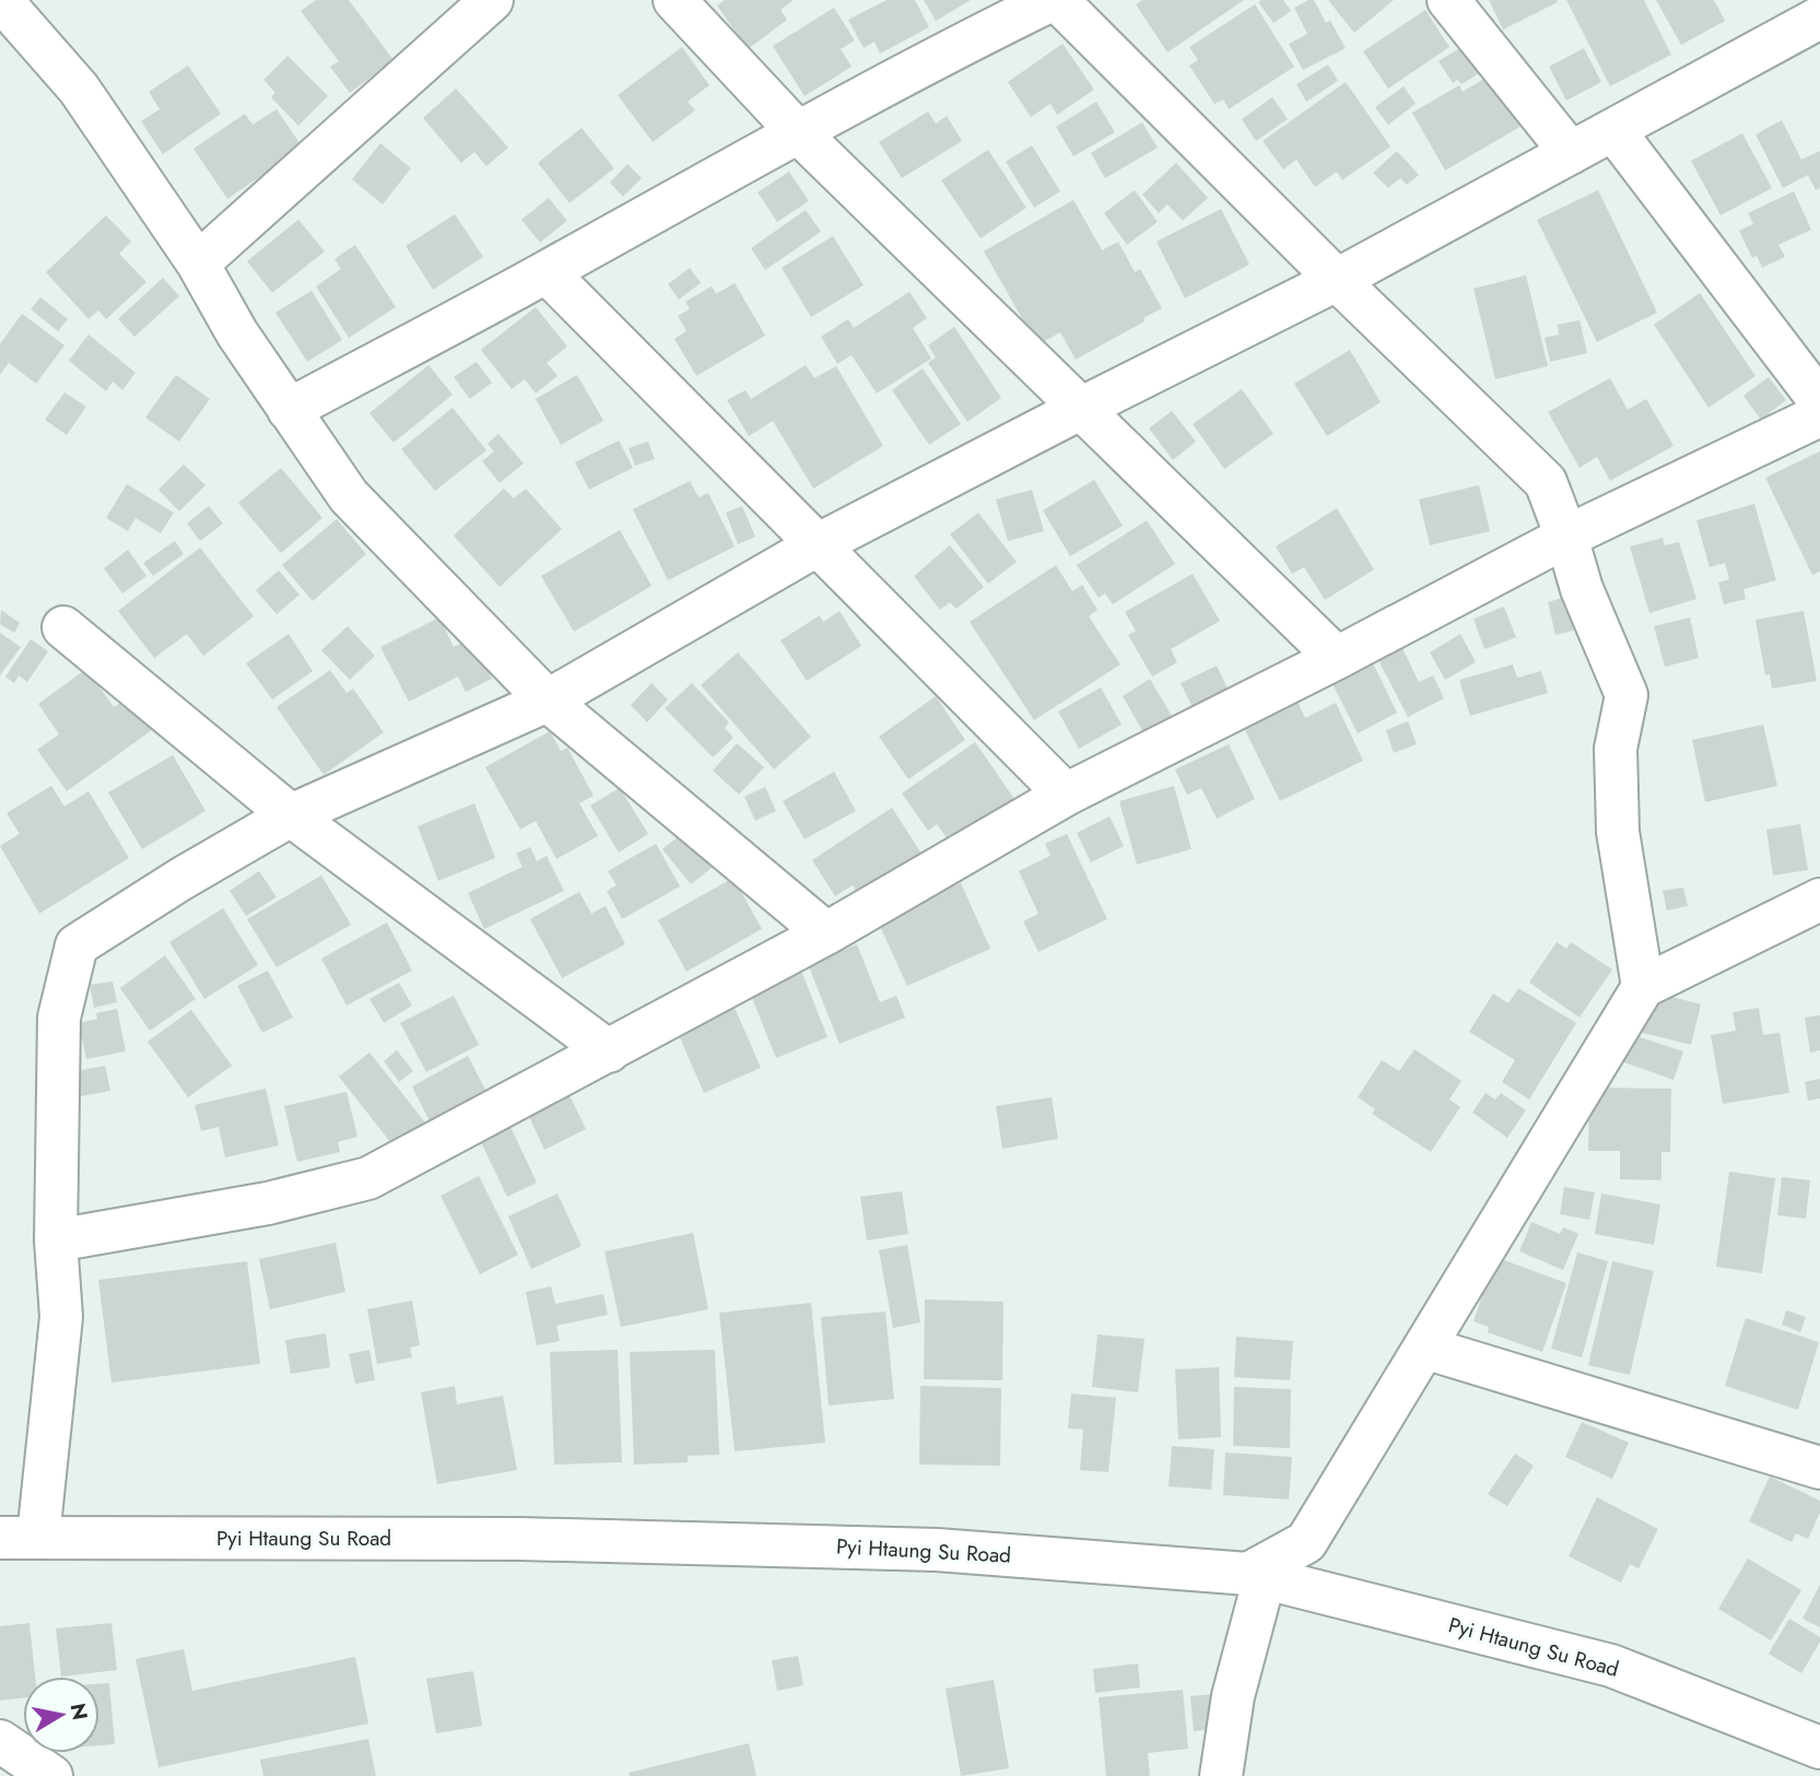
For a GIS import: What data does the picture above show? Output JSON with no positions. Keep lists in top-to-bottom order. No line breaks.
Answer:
{"streets":{"main road":["Pyi Htaung Su Road"]},"north":"right"}
